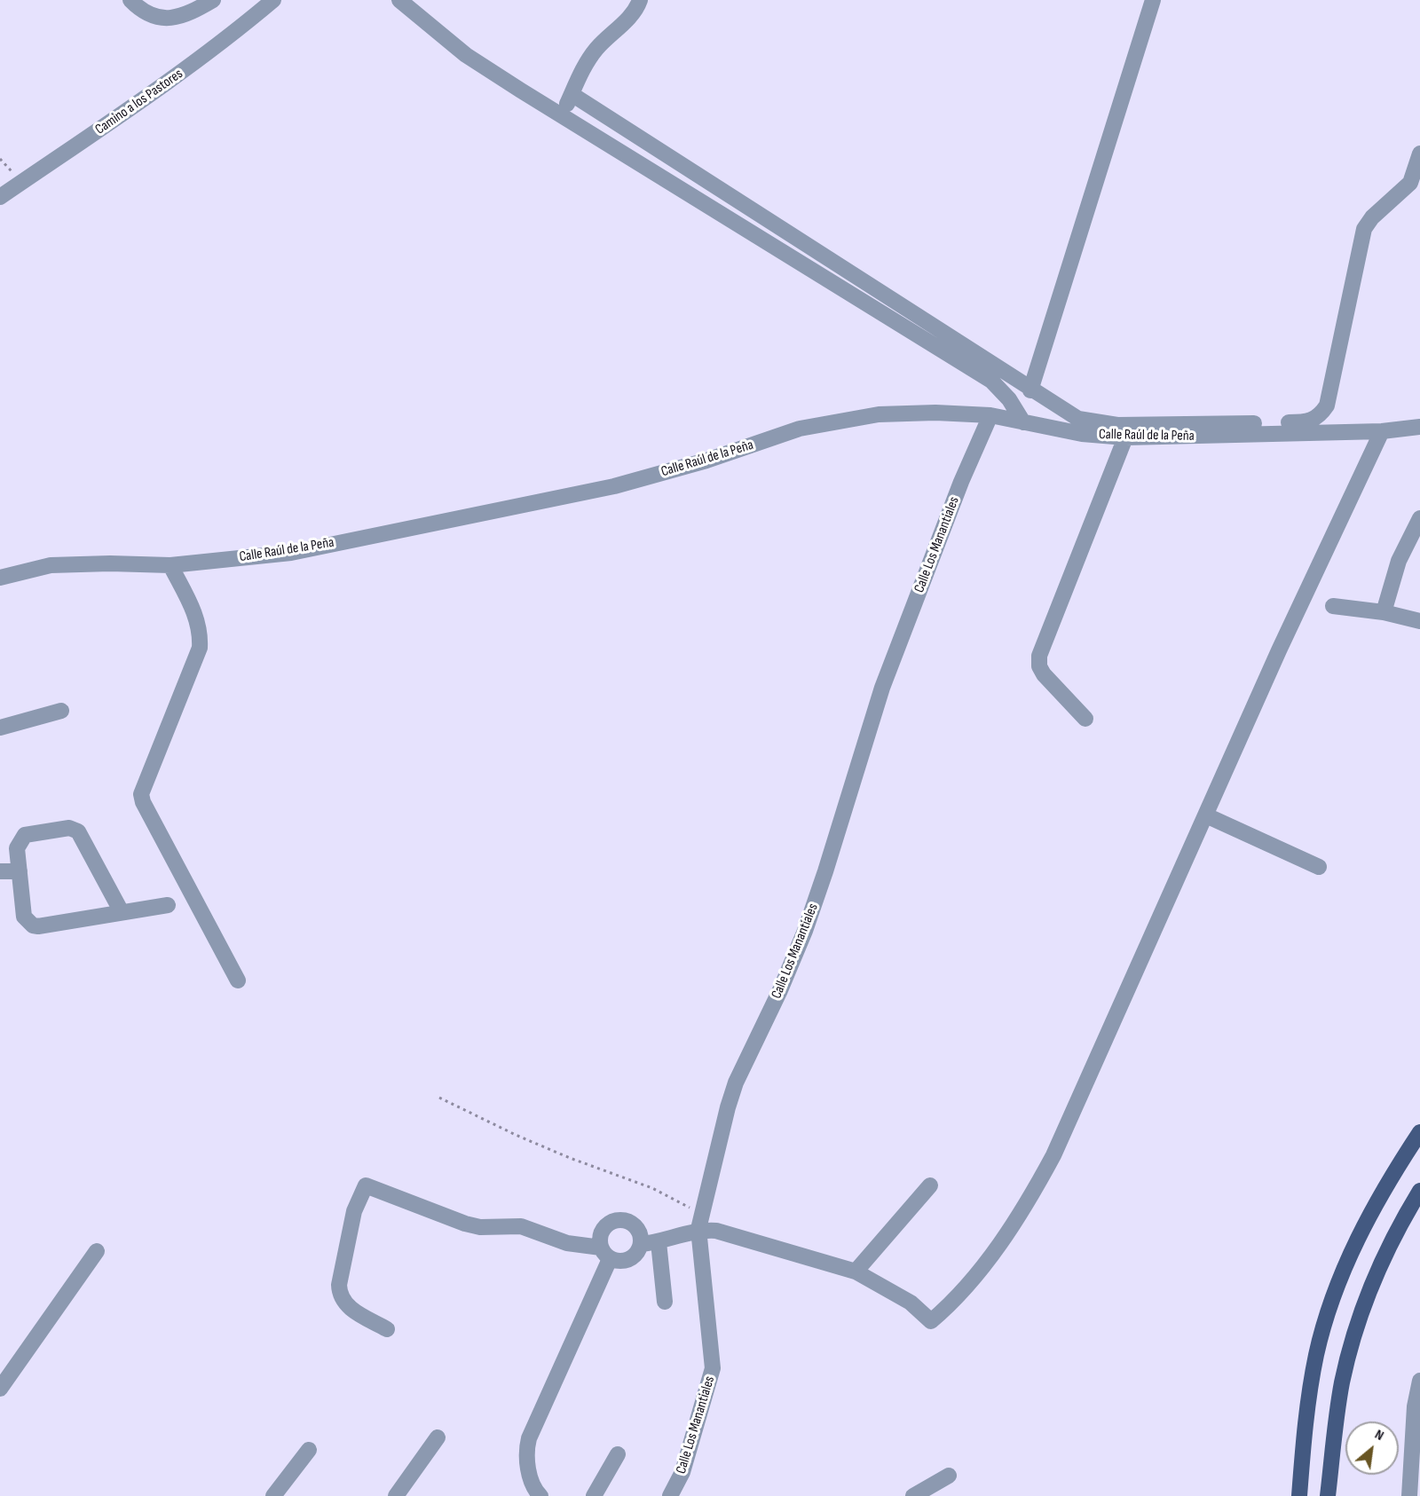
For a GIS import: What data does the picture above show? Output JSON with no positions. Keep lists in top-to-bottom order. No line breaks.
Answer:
{"streets":{"street":["Camino a los Pastores","Calle Raúl de la Peña","Calle Los Manantiales"]},"crossings":[["Calle Raúl de la Peña","Calle Los Manantiales"]],"north":"top right"}
